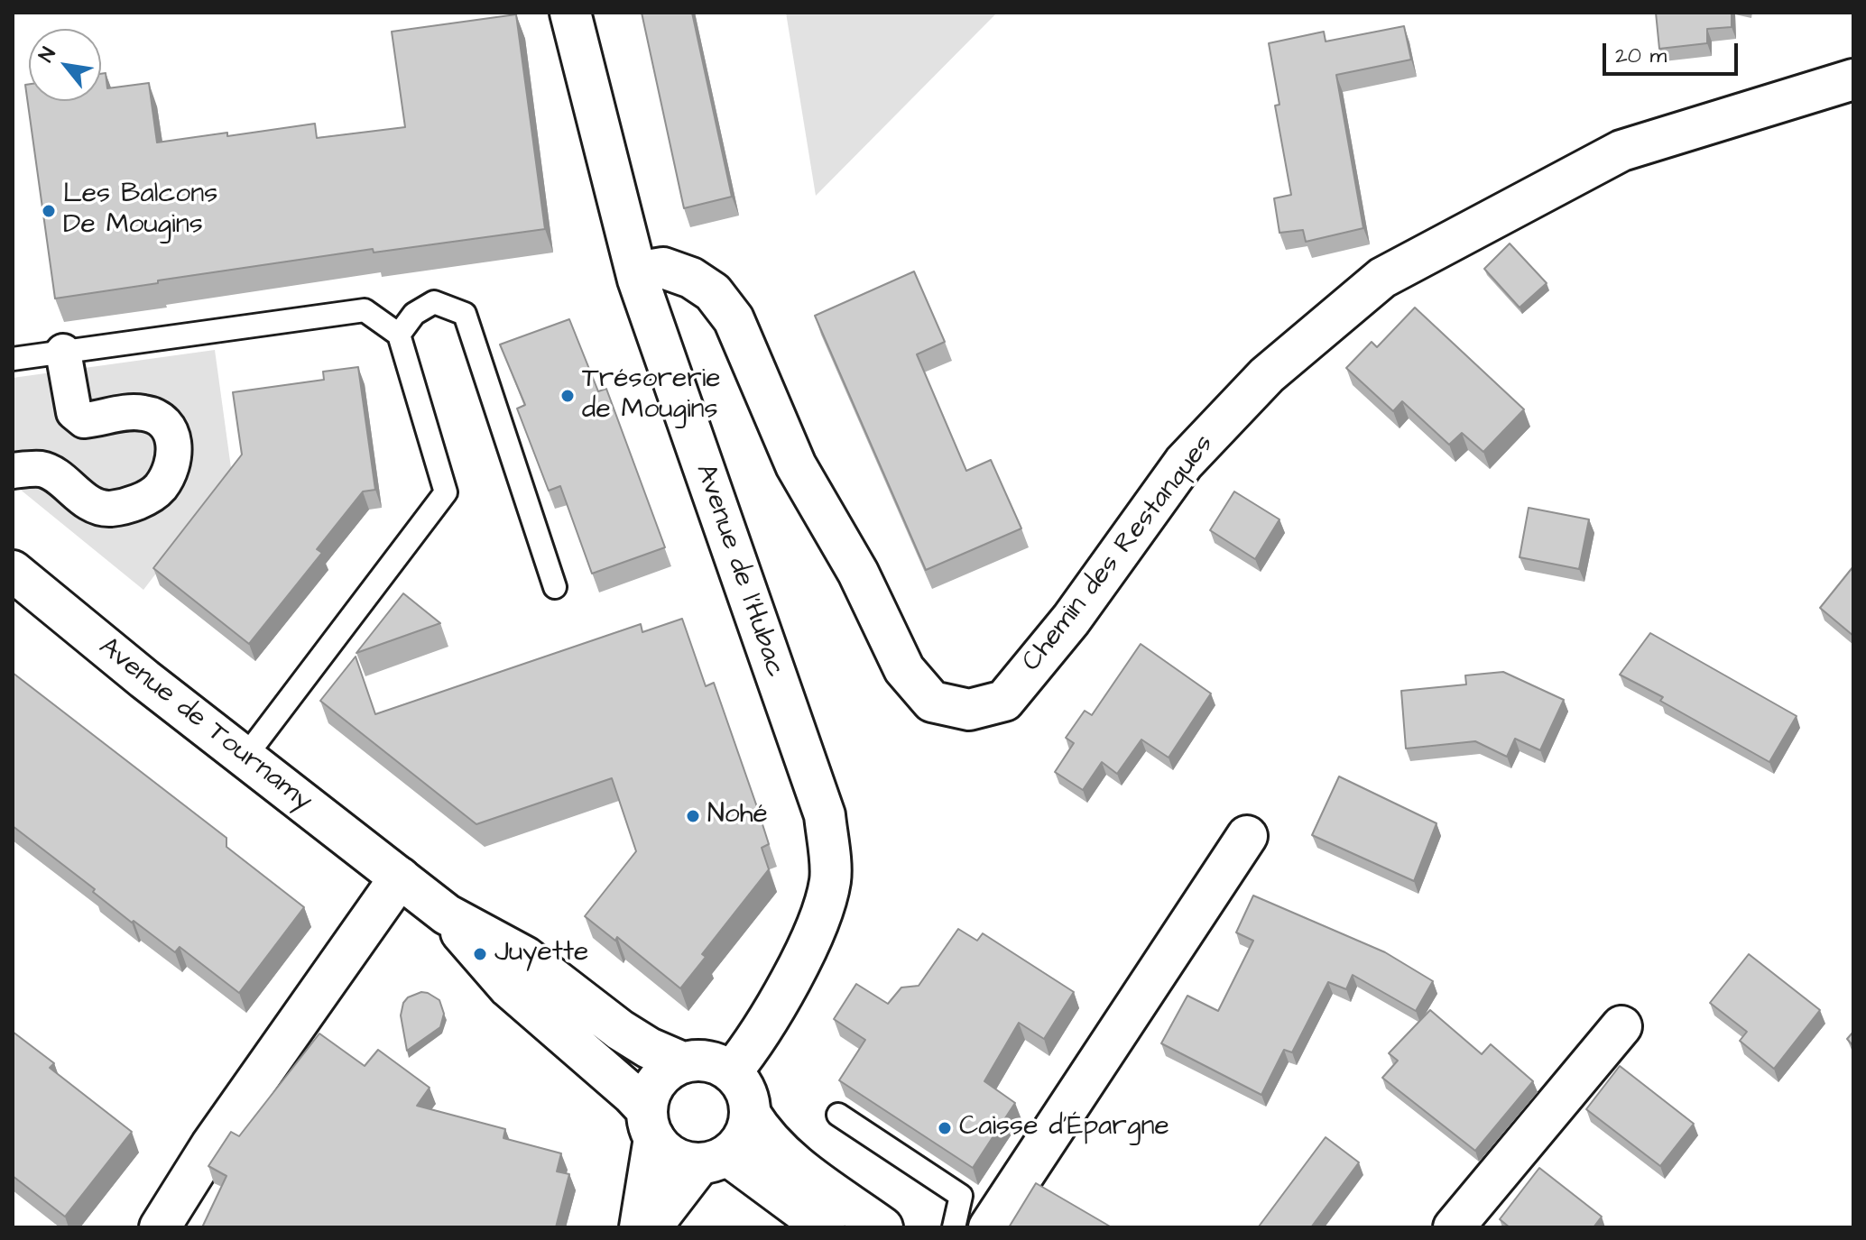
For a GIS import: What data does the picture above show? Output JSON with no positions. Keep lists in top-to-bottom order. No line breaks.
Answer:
{"streets":{"street":["Chemin des Restanques","Avenue de l'Hubac","Avenue de Tournamy"]},"crossings":[["Chemin des Restanques","Avenue de l'Hubac"],["Avenue de l'Hubac","Avenue de Tournamy"]],"places":["Les Balcons De Mougins","Trésorerie de Mougins","Nohé","Juyette","Caisse d'Épargne"],"scale_bar":"20 m","north":"top left"}
